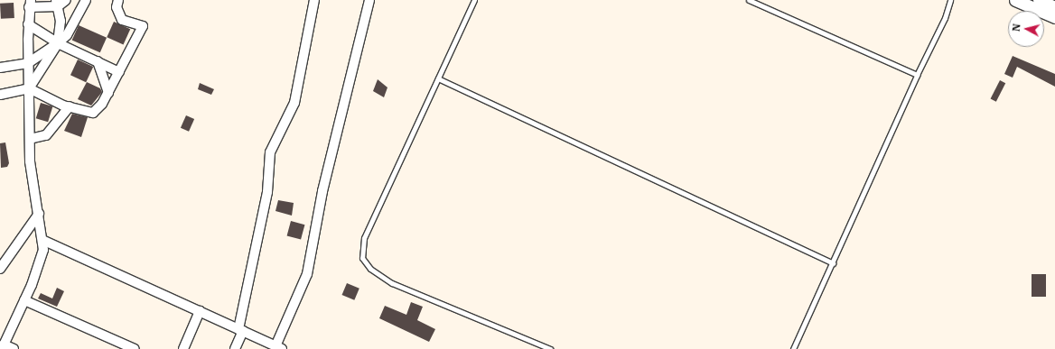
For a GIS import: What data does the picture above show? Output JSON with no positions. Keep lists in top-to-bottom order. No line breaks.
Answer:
{"north":"left"}
